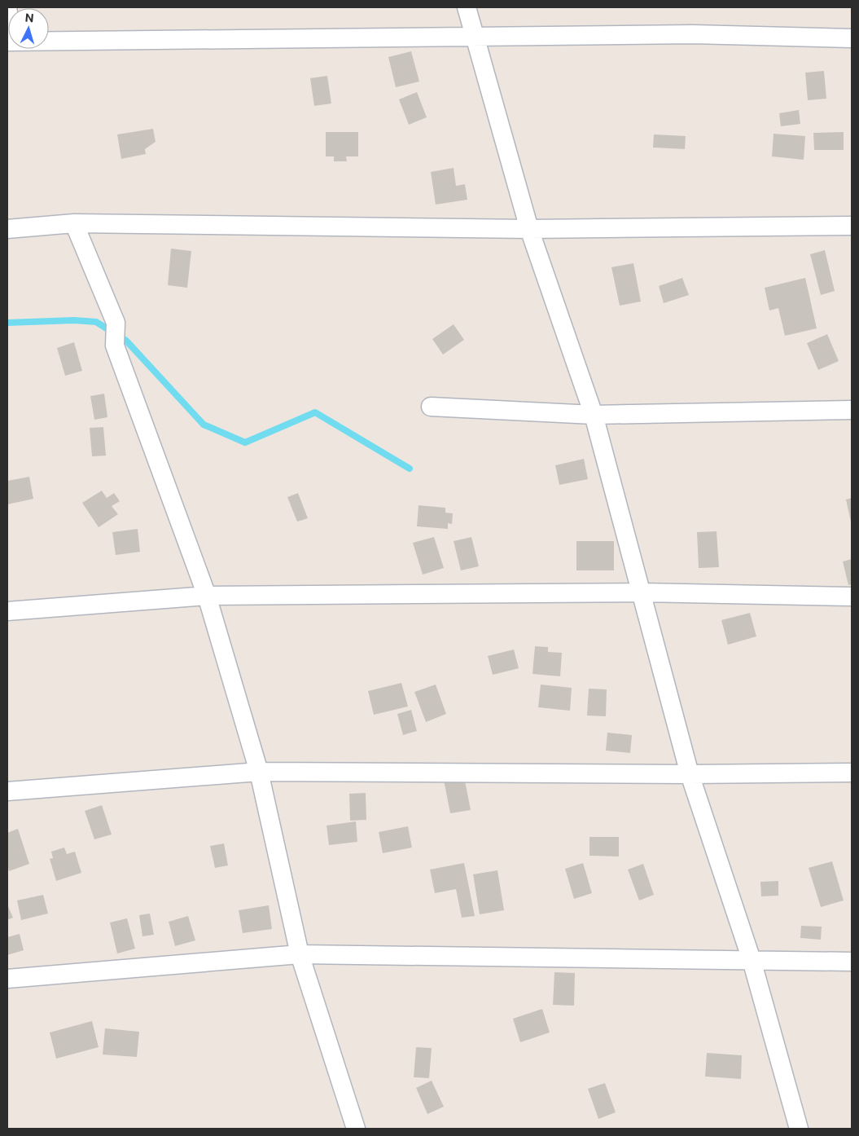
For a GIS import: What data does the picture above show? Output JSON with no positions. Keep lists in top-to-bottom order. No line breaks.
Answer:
{"north":"top"}
